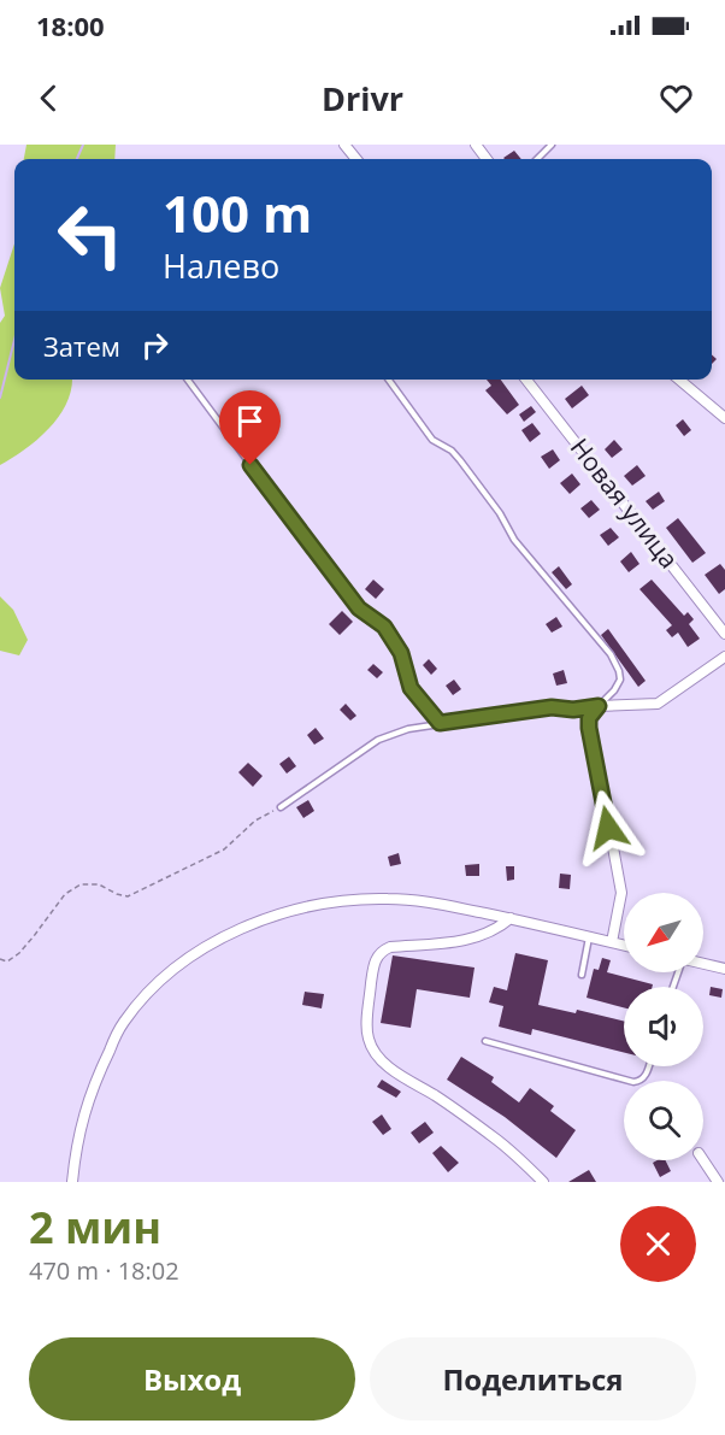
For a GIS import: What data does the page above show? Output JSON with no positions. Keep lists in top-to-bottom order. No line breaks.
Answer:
{"streets":{"street":["Новая улица"]},"north":"bottom left","page":{"status":"18:00","header":"Drivr","turn":["100 m","Налево"],"then":"Затем","heading":["2 мин","470 m · 18:02"],"buttons":["Выход","Поделиться"]}}
